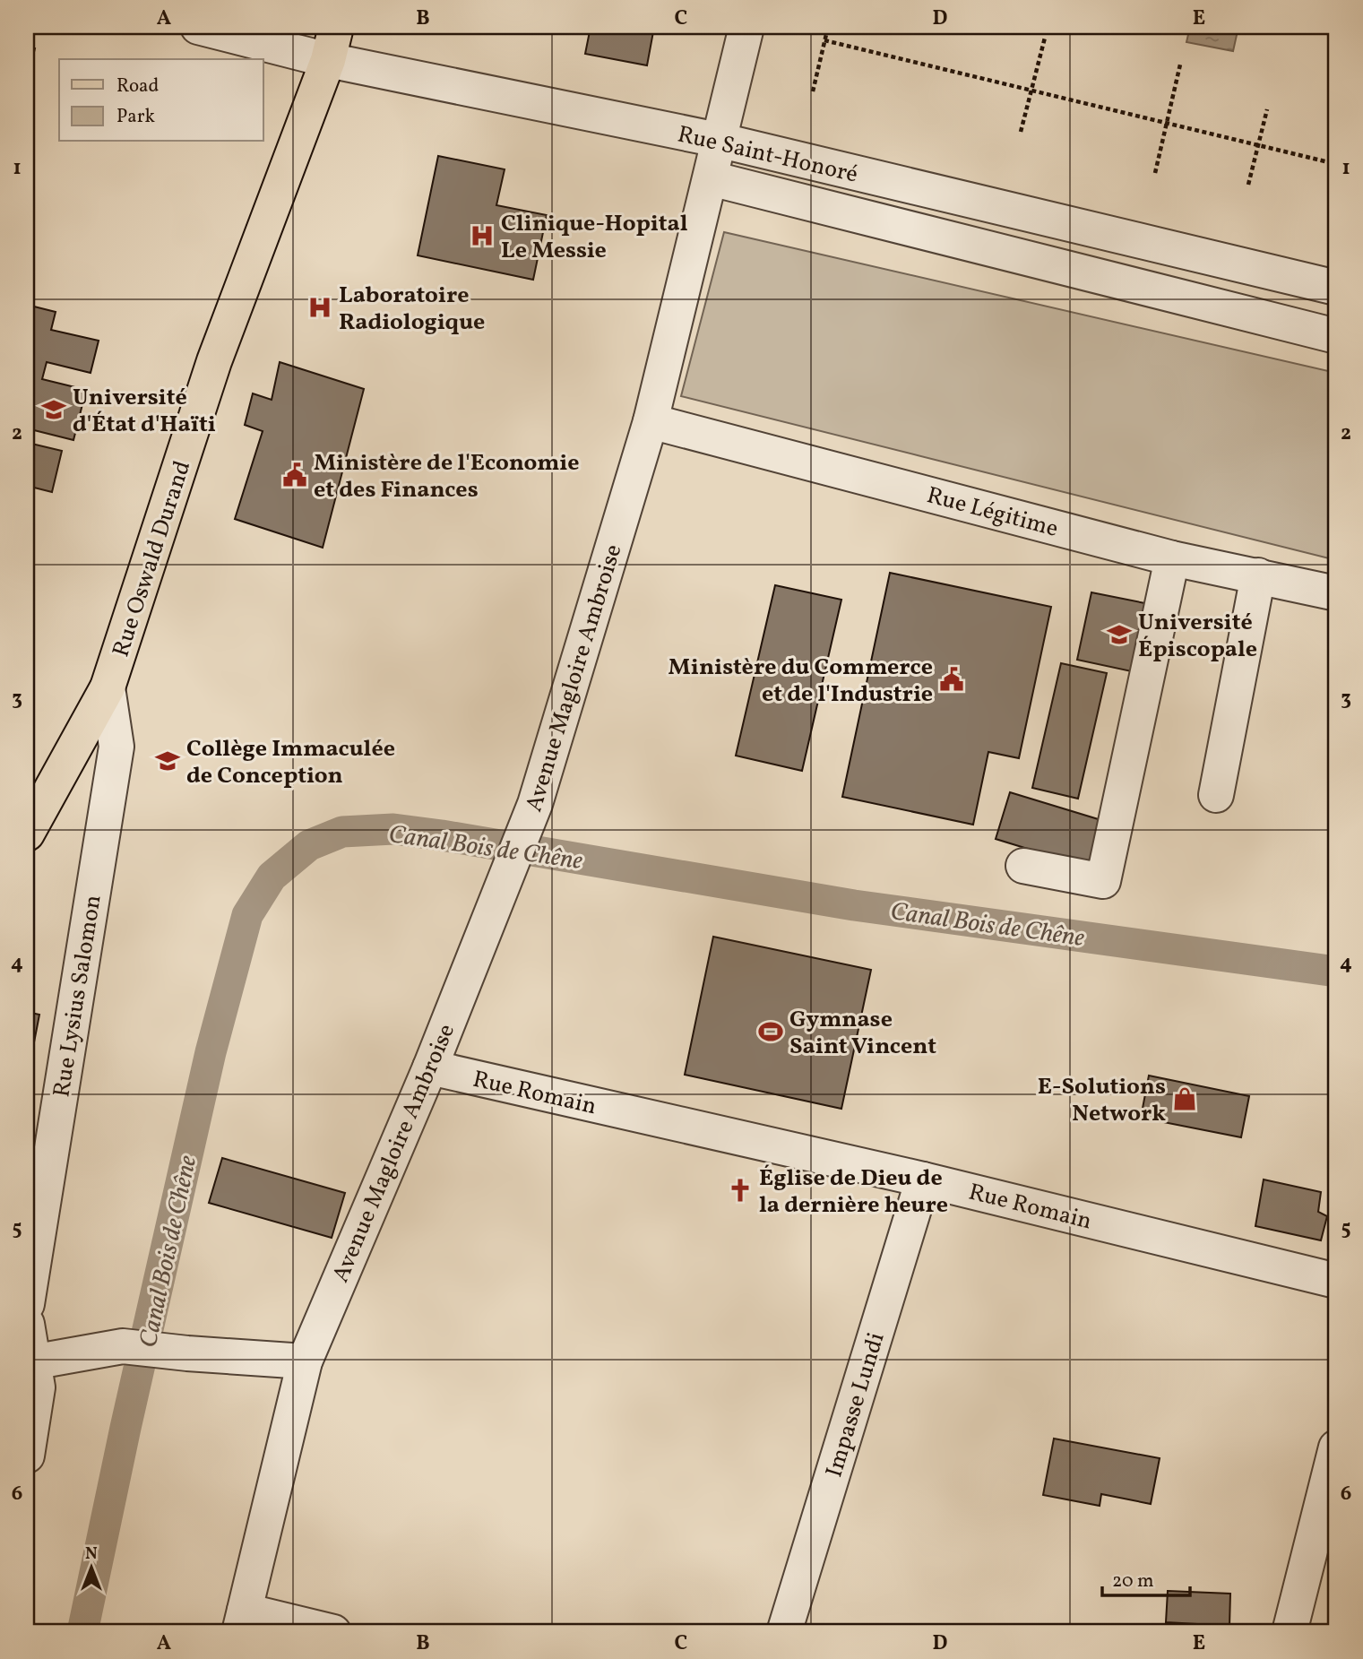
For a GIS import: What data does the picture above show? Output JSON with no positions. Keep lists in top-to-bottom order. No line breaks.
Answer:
{"streets":{"main road":["Rue Oswald Durand"],"street":["Rue Saint-Honoré","Rue Légitime","Avenue Magloire Ambroise","Rue Lysius Salomon","Rue Romain","Impasse Lundi"]},"crossings":[["Rue Saint-Honoré","Rue Oswald Durand"],["Rue Saint-Honoré","Avenue Magloire Ambroise"],["Rue Légitime","Avenue Magloire Ambroise"],["Rue Oswald Durand","Rue Lysius Salomon"],["Avenue Magloire Ambroise","Rue Romain"],["Rue Romain","Impasse Lundi"]],"water":["Canal Bois de Chêne"],"places":{"hospital":["Clinique-Hopital Le Messie","Laboratoire Radiologique"],"school or university":["Université d'État d'Haïti","Université Épiscopale","Collège Immaculée de Conception"],"public building":["Ministère de l'Economie et des Finances","Ministère du Commerce et de l'Industrie"],"sports":["Gymnase Saint Vincent"],"shop":["E-Solutions Network"],"church":["Église de Dieu de la dernière heure"]},"legend":["Road","Park"],"scale_bar":"20 m","north":"top","grid":{"columns":["A","B","C","D","E"],"rows":["1","2","3","4","5","6"]}}
